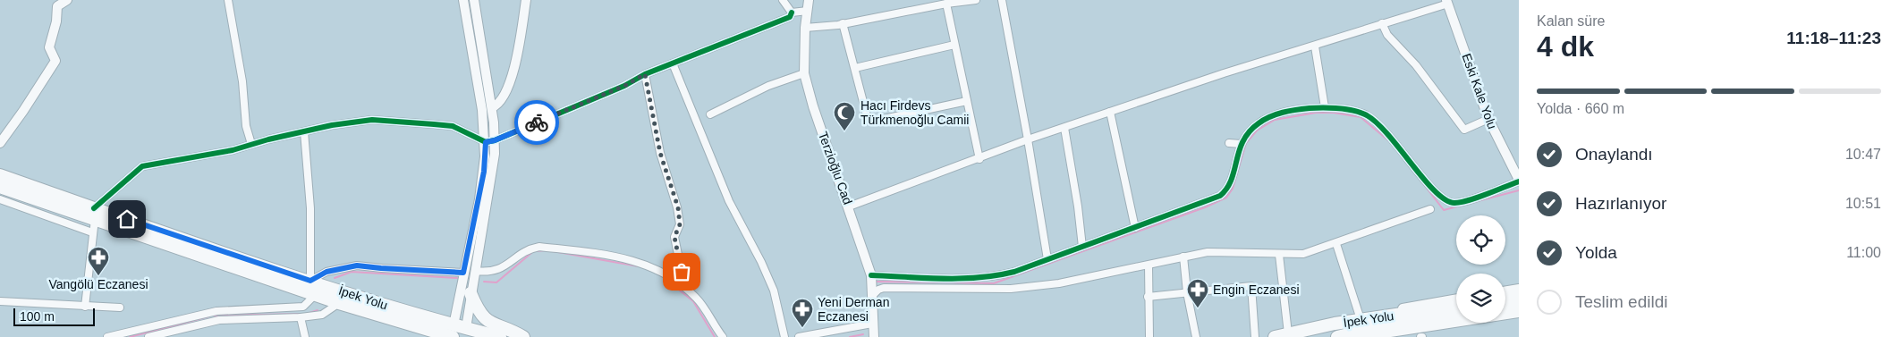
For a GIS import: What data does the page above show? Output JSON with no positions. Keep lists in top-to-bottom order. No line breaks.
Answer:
{"streets":{"highway":["İpek Yolu"],"street":["Eski Kale Yolu","Terzioğlu Cad"]},"places":{"mosque":["Hacı Firdevs Türkmenoğlu Camii"],"pharmacy":["Vangölü Eczanesi","Engin Eczanesi","Yeni Derman Eczanesi"]},"scale_bar":"100 m","page":{"heading":["4 dk","Kalan süre","11:18–11:23"],"bar":"Yolda · 660 m","list":[["Onaylandı","10:47"],["Hazırlanıyor","10:51"],["Yolda","11:00"],"Teslim edildi"],"scale":"100 m"}}
